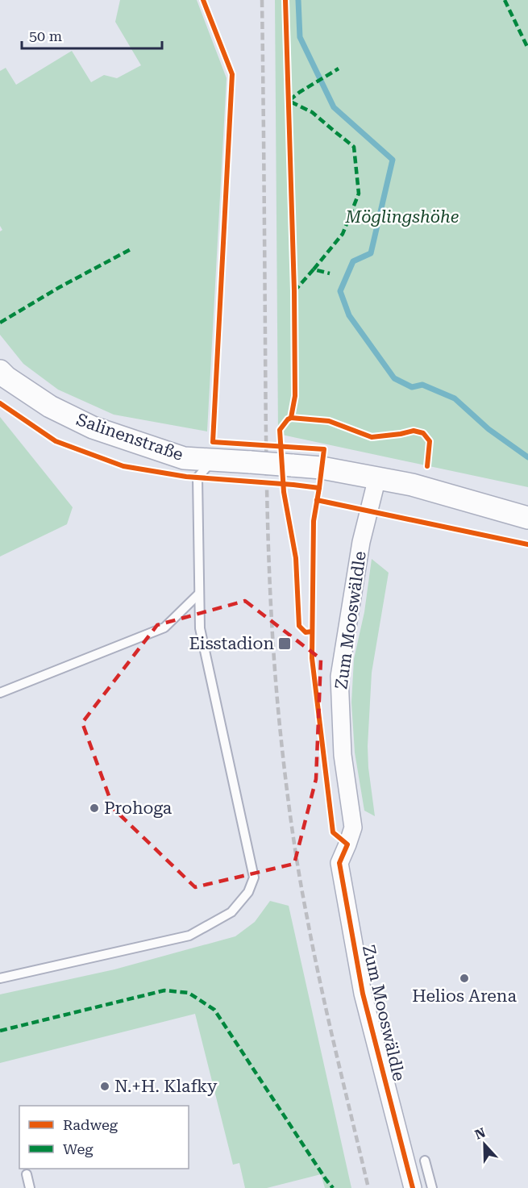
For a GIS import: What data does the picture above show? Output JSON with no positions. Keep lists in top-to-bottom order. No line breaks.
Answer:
{"streets":{"street":["Salinenstraße","Zum Mooswäldle"]},"crossings":[["Salinenstraße","Zum Mooswäldle"]],"parks":["Möglingshöhe"],"places":{"transit":["Eisstadion"],"other":["Prohoga","Helios Arena","N.+H. Klafky"]},"legend":["Radweg","Weg"],"scale_bar":"50 m","north":"top"}
